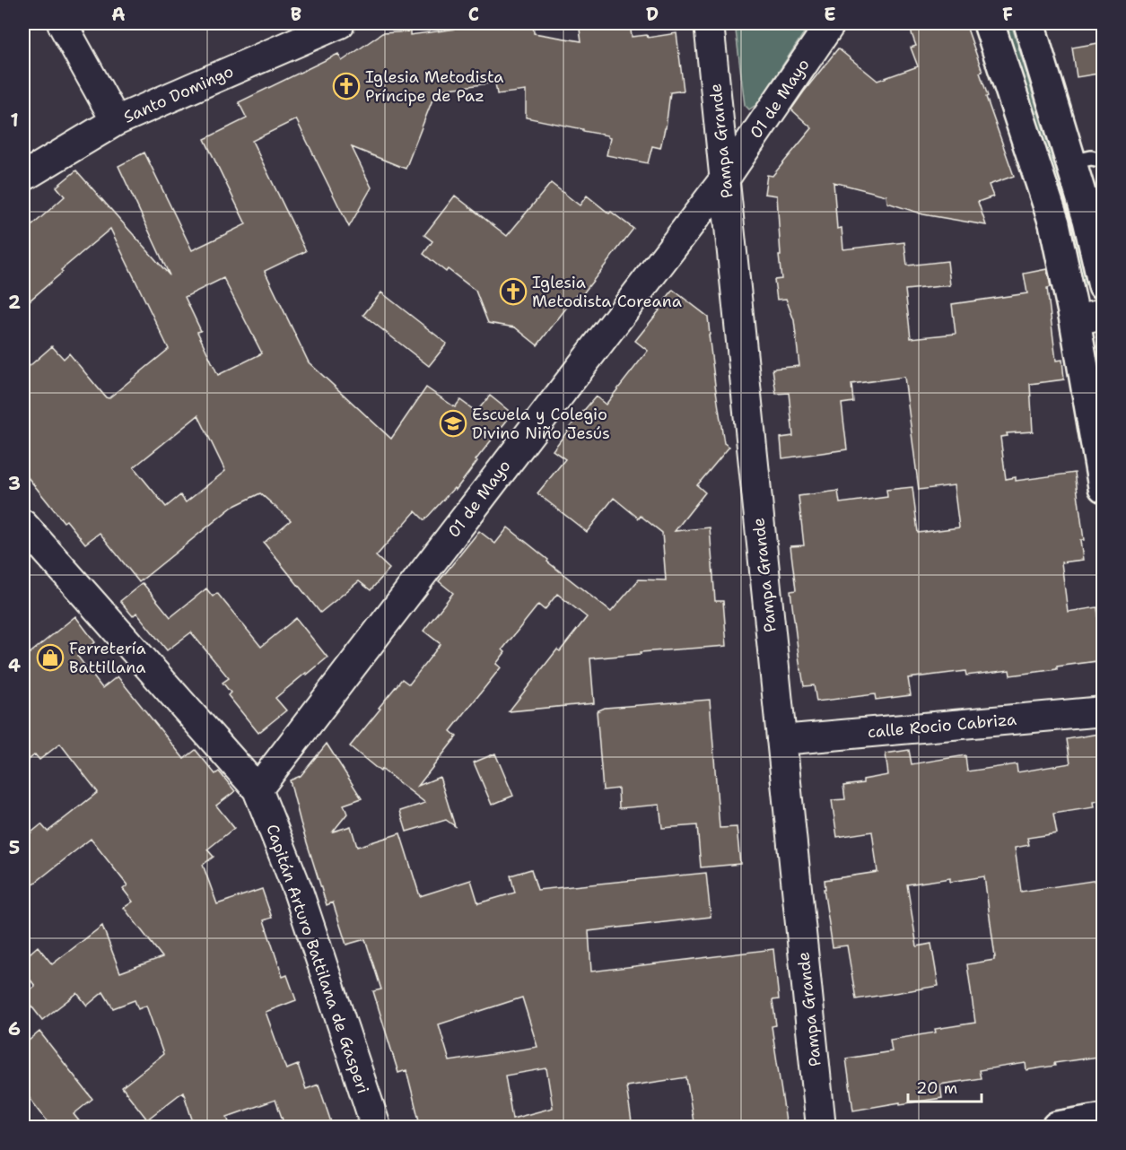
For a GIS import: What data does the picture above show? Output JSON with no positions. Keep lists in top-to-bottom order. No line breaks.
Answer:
{"streets":{"street":["Santo Domingo","01 de Mayo","Pampa Grande","calle Rocio Cabriza","Capitán Arturo Battilana de Gasperi"]},"crossings":[["01 de Mayo","Pampa Grande"],["01 de Mayo","Capitán Arturo Battilana de Gasperi"],["Pampa Grande","calle Rocio Cabriza"]],"places":{"church":["Iglesia Metodista Príncipe de Paz","Iglesia Metodista Coreana"],"school or university":["Escuela y Colegio Divino Niño Jesús"],"shop":["Ferretería Battillana"]},"scale_bar":"20 m","grid":{"columns":["A","B","C","D","E","F"],"rows":["1","2","3","4","5","6"]}}
